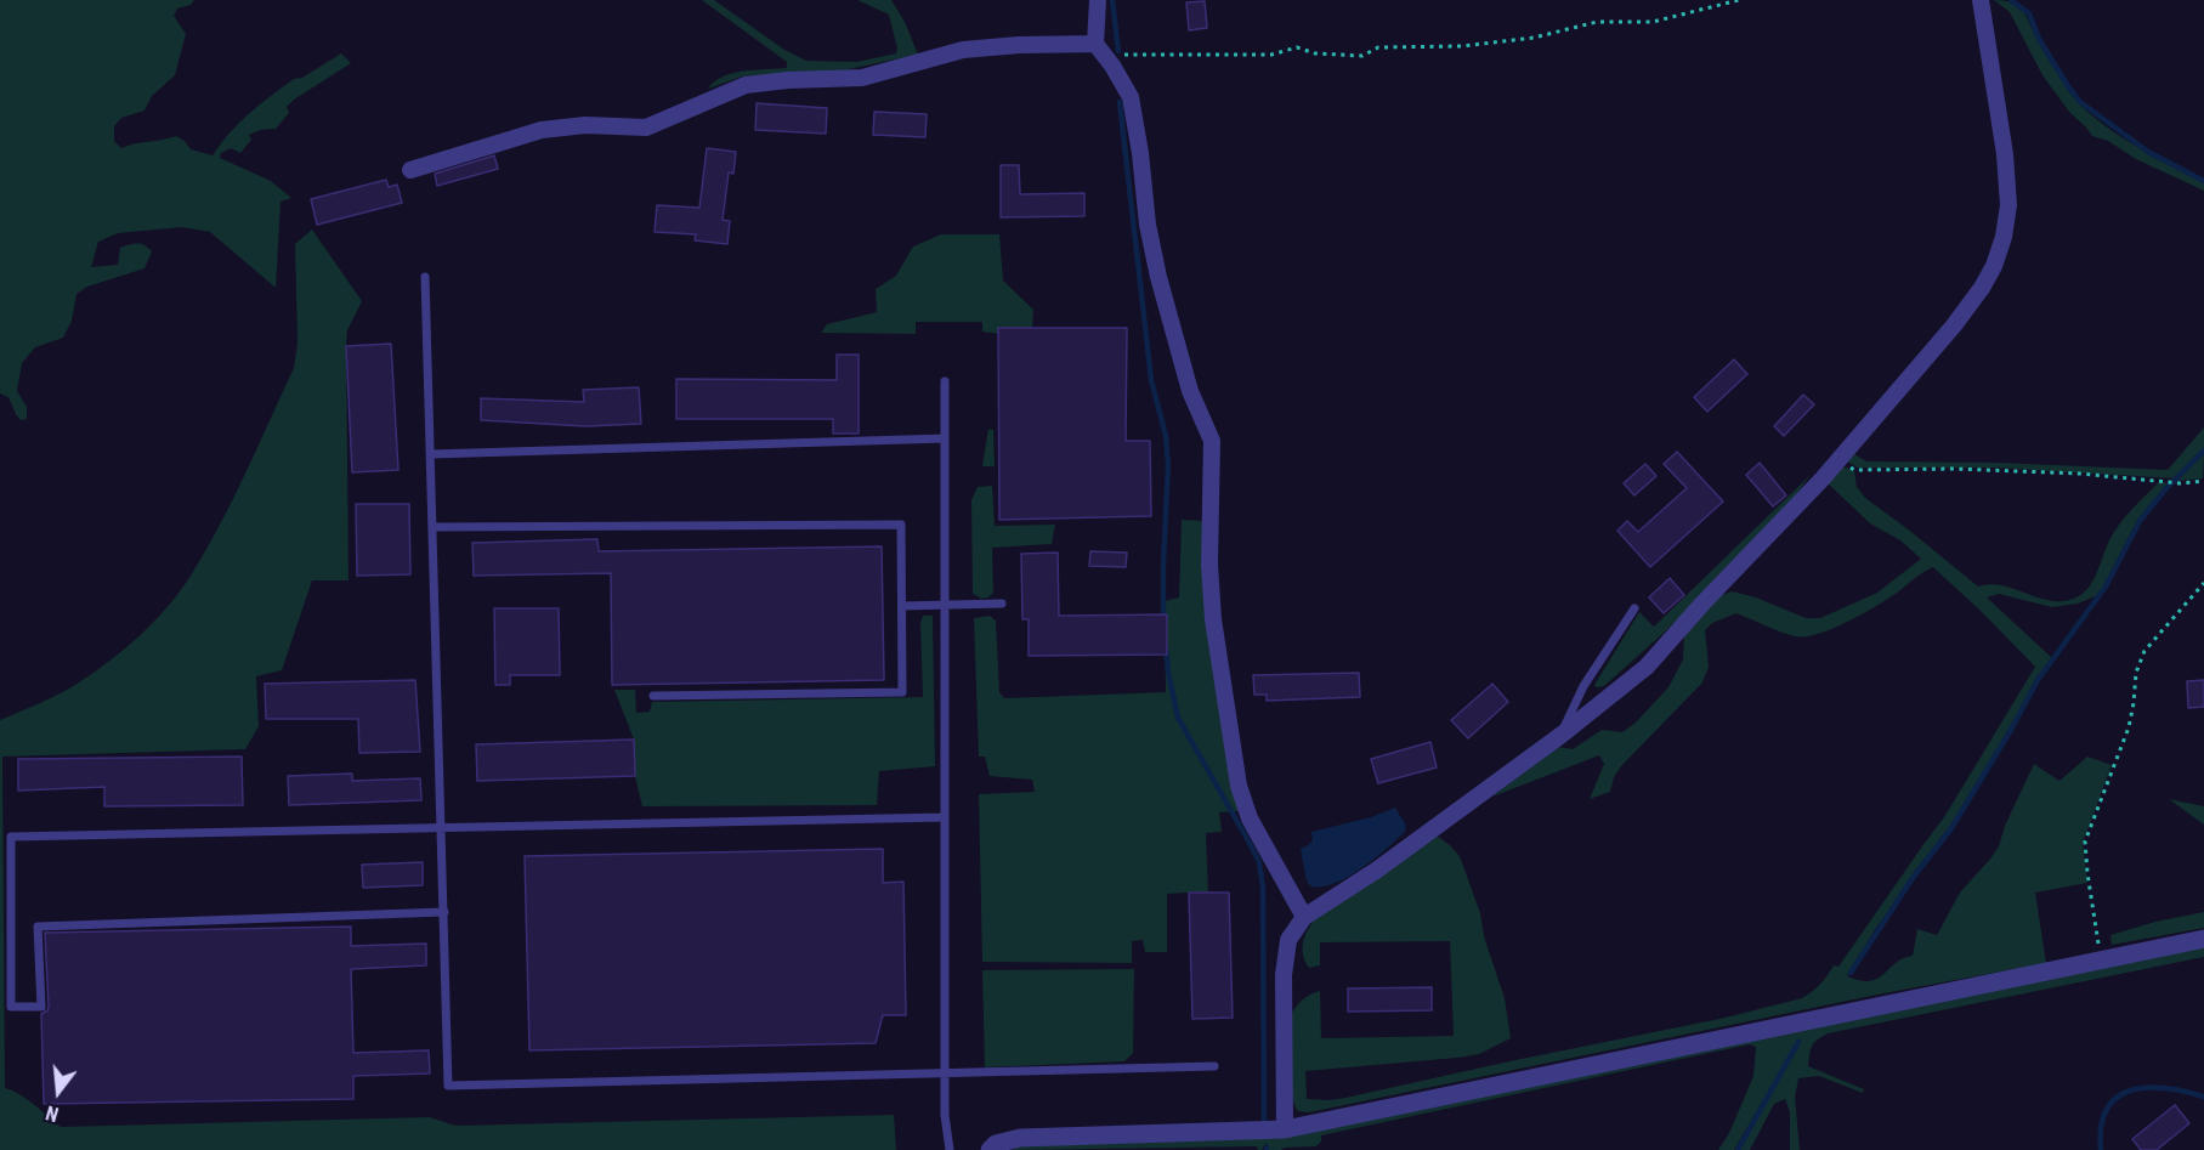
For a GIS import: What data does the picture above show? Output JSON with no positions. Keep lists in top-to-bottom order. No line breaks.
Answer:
{"north":"bottom"}
